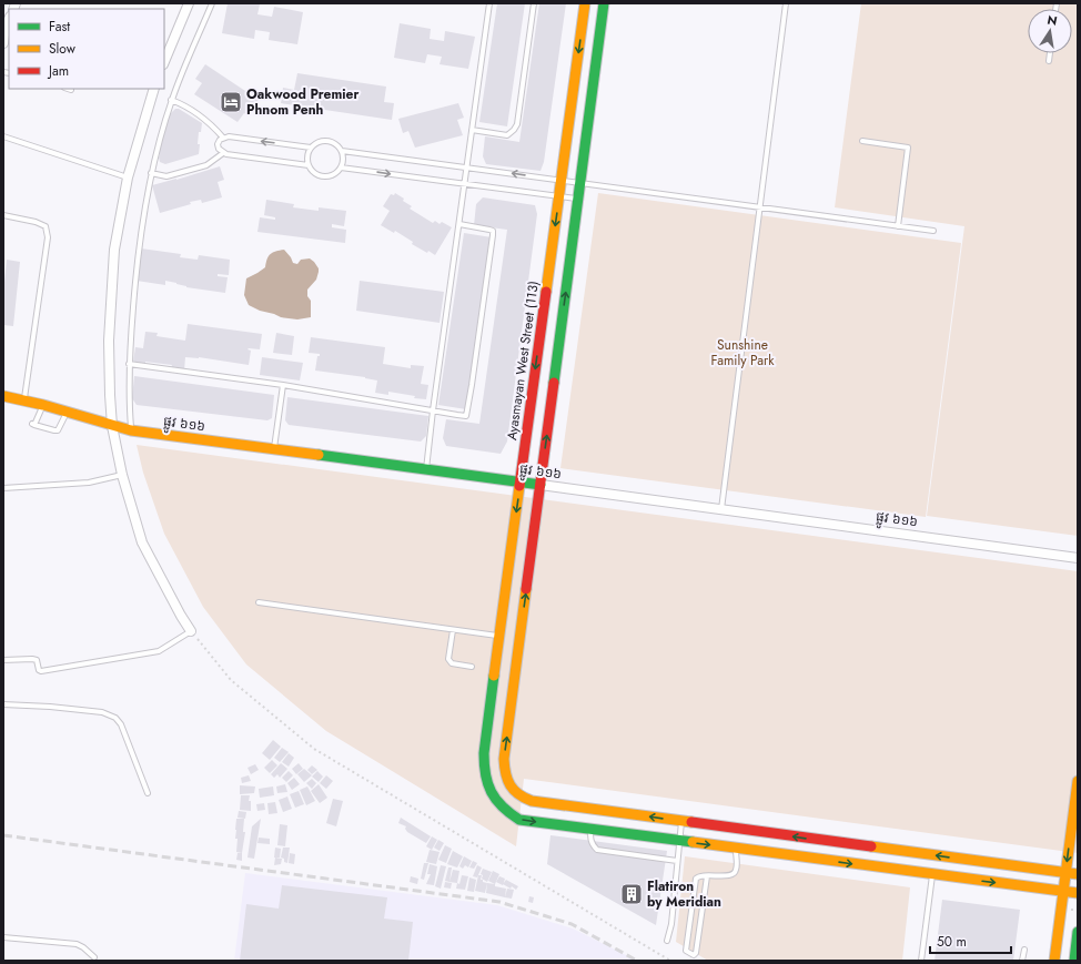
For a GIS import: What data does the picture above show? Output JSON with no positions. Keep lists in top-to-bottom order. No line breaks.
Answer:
{"streets":{"street":["Ayasmayan West Street (113)","ផ្លូវ ៦១៦"]},"crossings":[["Ayasmayan West Street (113)","ផ្លូវ ៦១៦"]],"parks":["Sunshine Family Park"],"places":{"hotel":["Oakwood Premier Phnom Penh"],"building":["Flatiron by Meridian"]},"legend":["Fast","Slow","Jam"],"scale_bar":"50 m","north":"top"}
